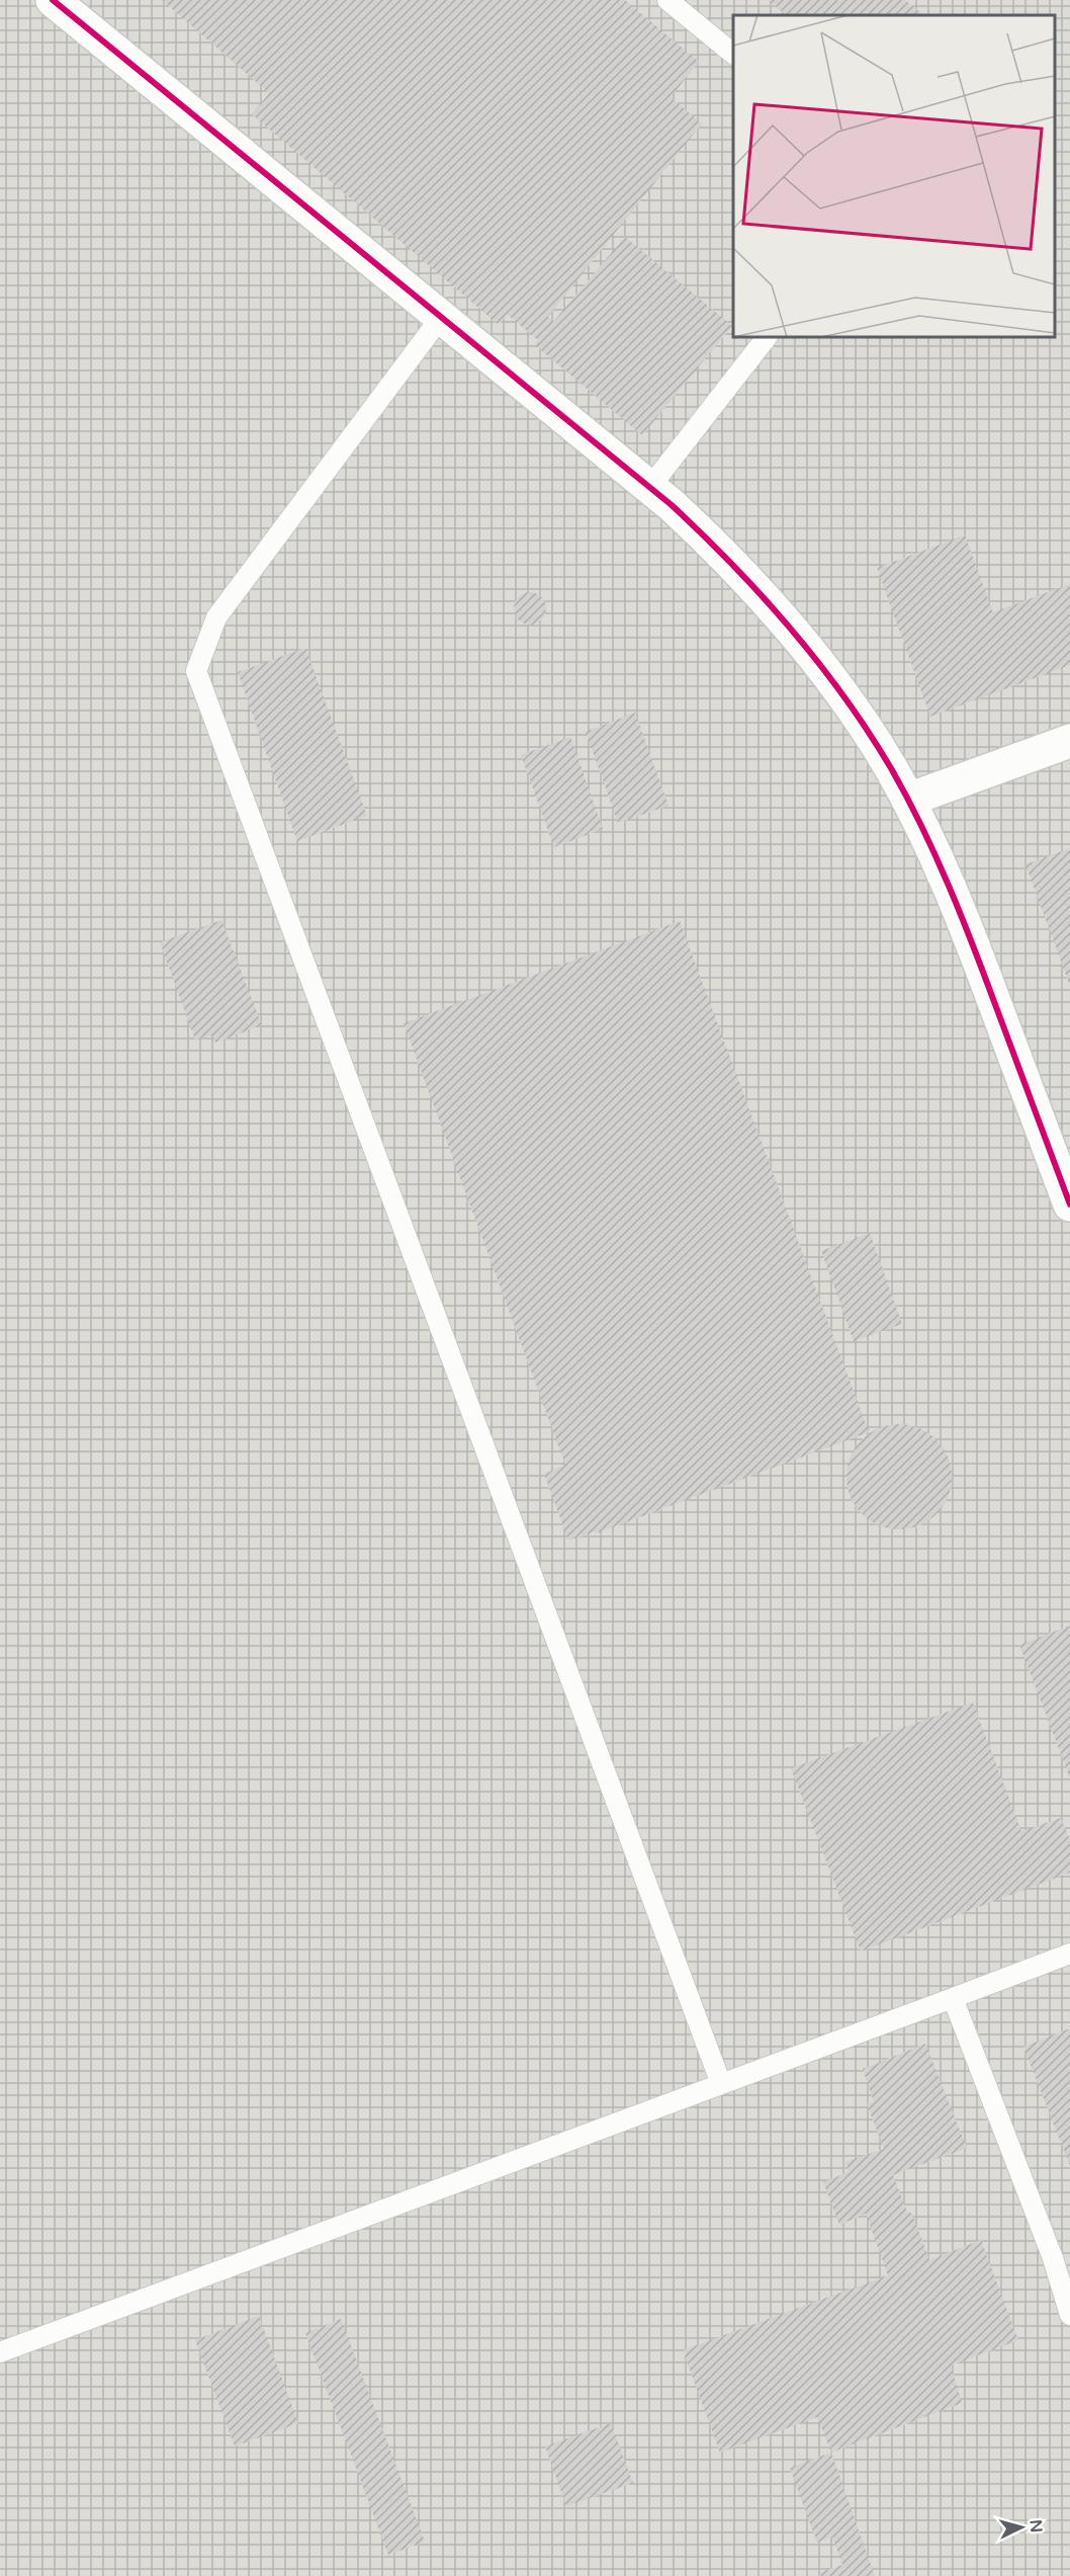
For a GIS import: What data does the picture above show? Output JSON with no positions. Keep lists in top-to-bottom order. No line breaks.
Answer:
{"north":"right"}
